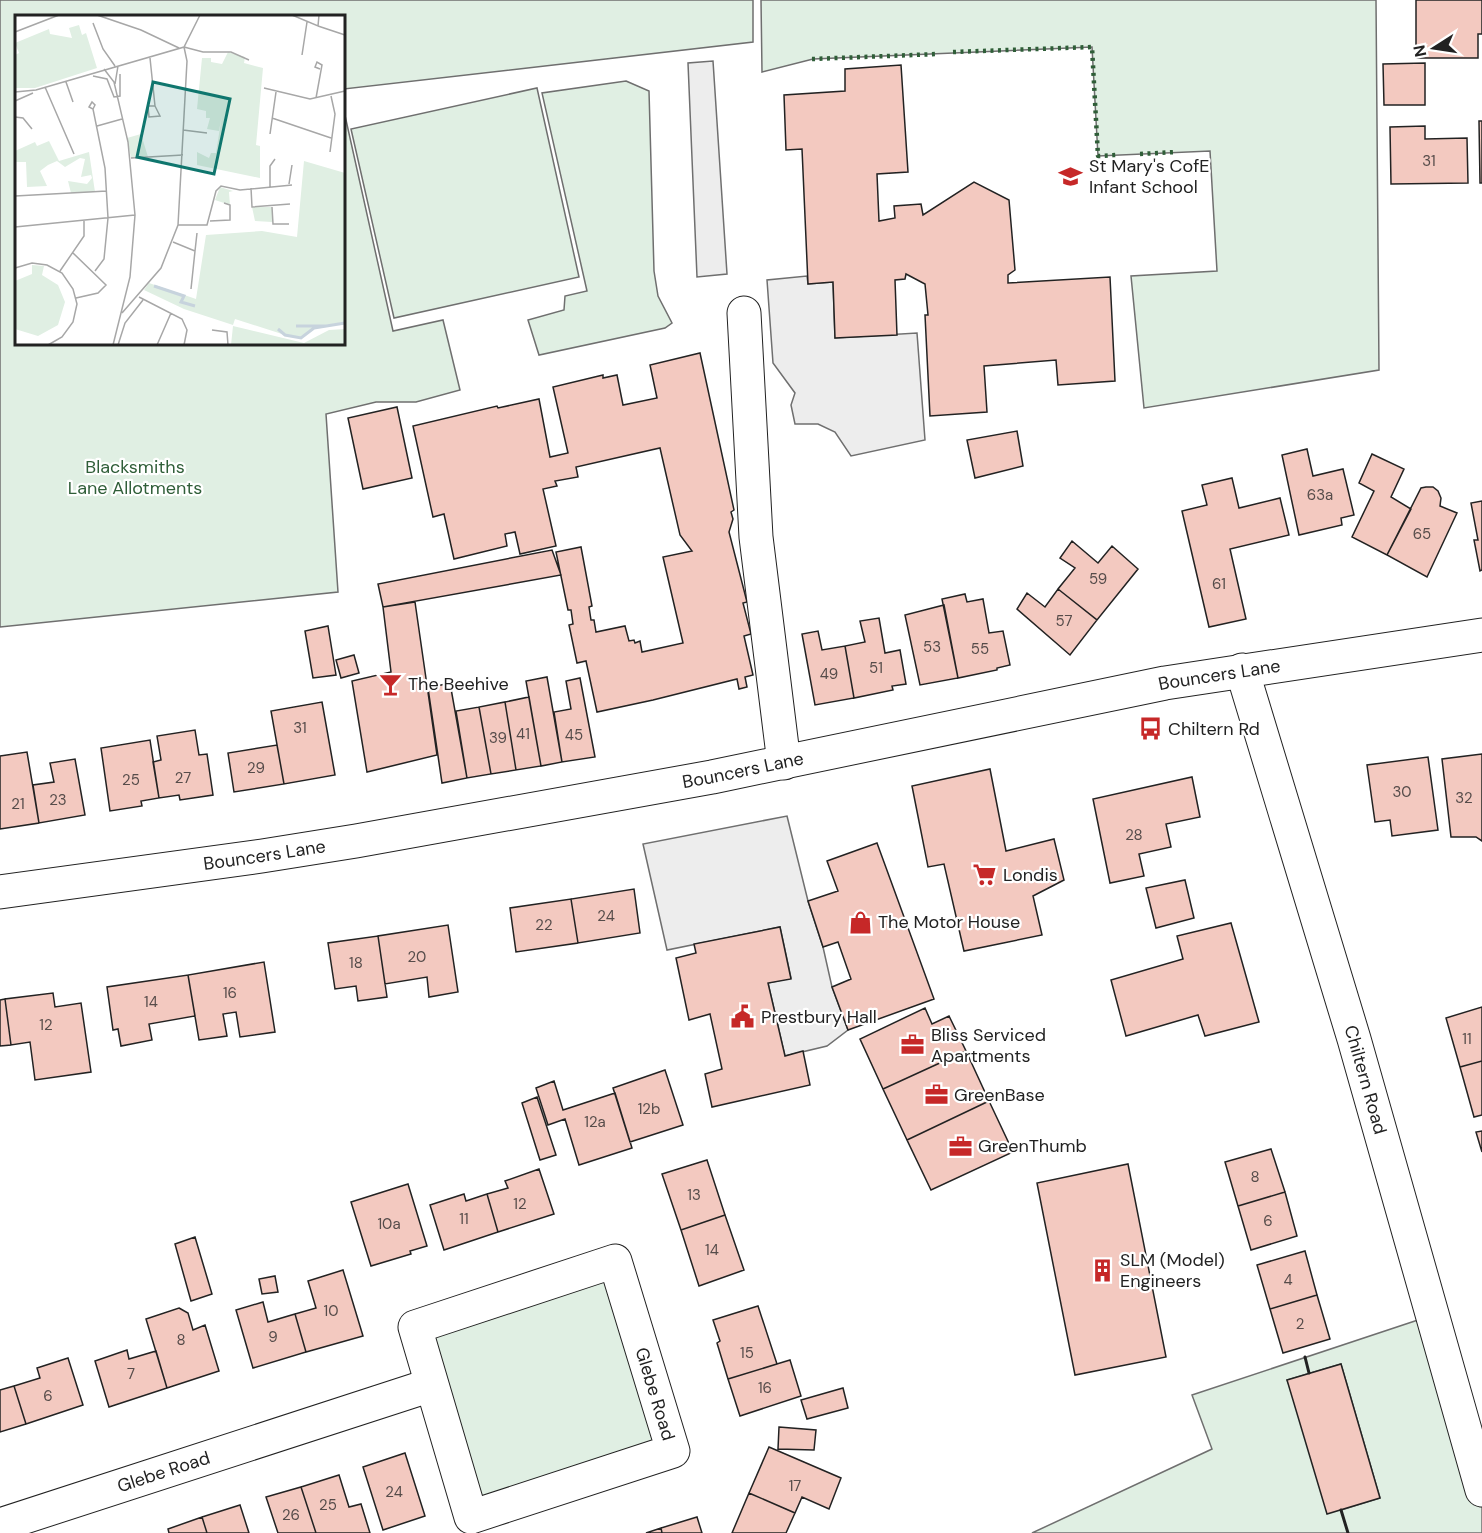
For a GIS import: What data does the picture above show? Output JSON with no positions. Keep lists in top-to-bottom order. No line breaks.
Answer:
{"streets":{"street":["Bouncers Lane","Chiltern Road","Glebe Road"]},"crossings":[["Bouncers Lane","Chiltern Road"]],"parks":["Blacksmiths Lane Allotments"],"places":{"school or university":["St Mary's CofE Infant School"],"bar":["The Beehive"],"bus stop":["Chiltern Rd"],"supermarket":["Londis"],"shop":["The Motor House"],"public building":["Prestbury Hall"],"office":["Bliss Serviced Apartments","GreenBase","GreenThumb"],"building":["SLM (Model) Engineers"]},"house_numbers":["31","63a","65","59","61","57","53","55","51","49","31","41","45","39","29","27","25","30","32","23","21","28","24","22","20","18","16","14","12","11","12b","12a","8","13","12","11","6","10a","14","4","10","2","9","8","15","7","16","6","17","24","25","26"],"north":"left"}
